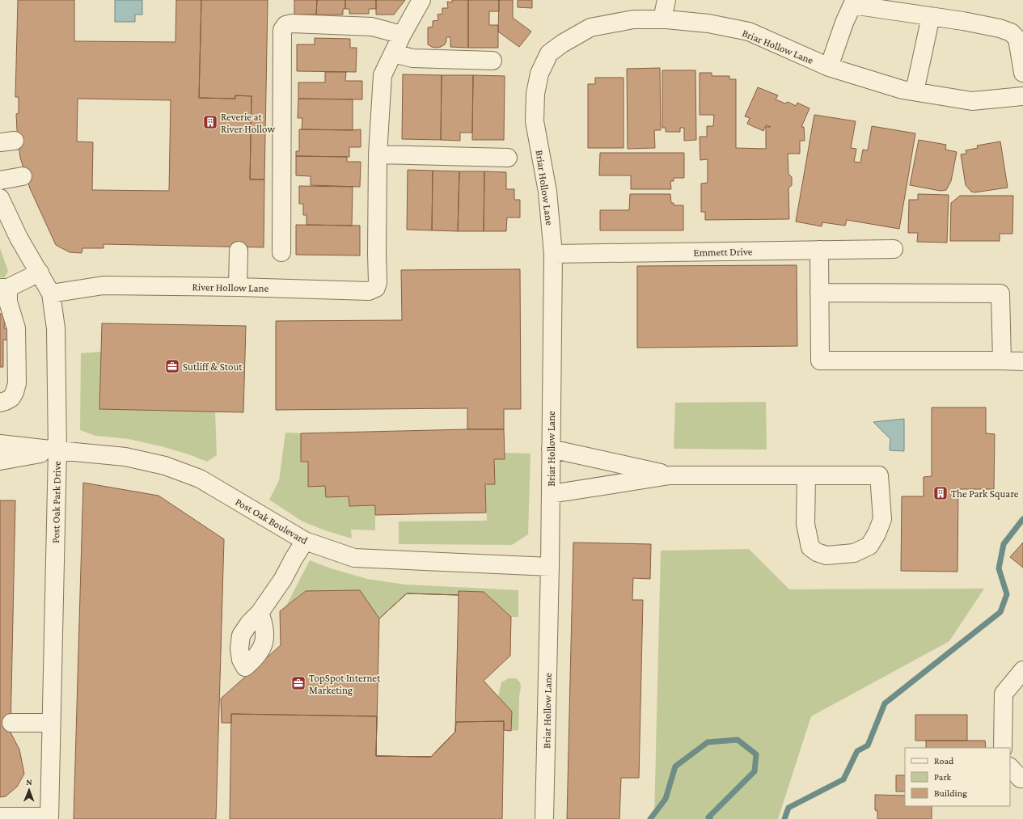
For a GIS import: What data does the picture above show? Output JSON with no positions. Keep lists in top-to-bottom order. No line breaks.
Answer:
{"streets":{"street":["Briar Hollow Lane","Emmett Drive","River Hollow Lane","Post Oak Park Drive","Post Oak Boulevard"]},"crossings":[["Briar Hollow Lane","Emmett Drive"],["Briar Hollow Lane","Post Oak Boulevard"],["River Hollow Lane","Post Oak Park Drive"],["Post Oak Park Drive","Post Oak Boulevard"]],"places":{"building":["Reverie at River Hollow","The Park Square"],"office":["Sutliff & Stout","TopSpot Internet Marketing"]},"legend":["Road","Park","Building"],"north":"top"}
